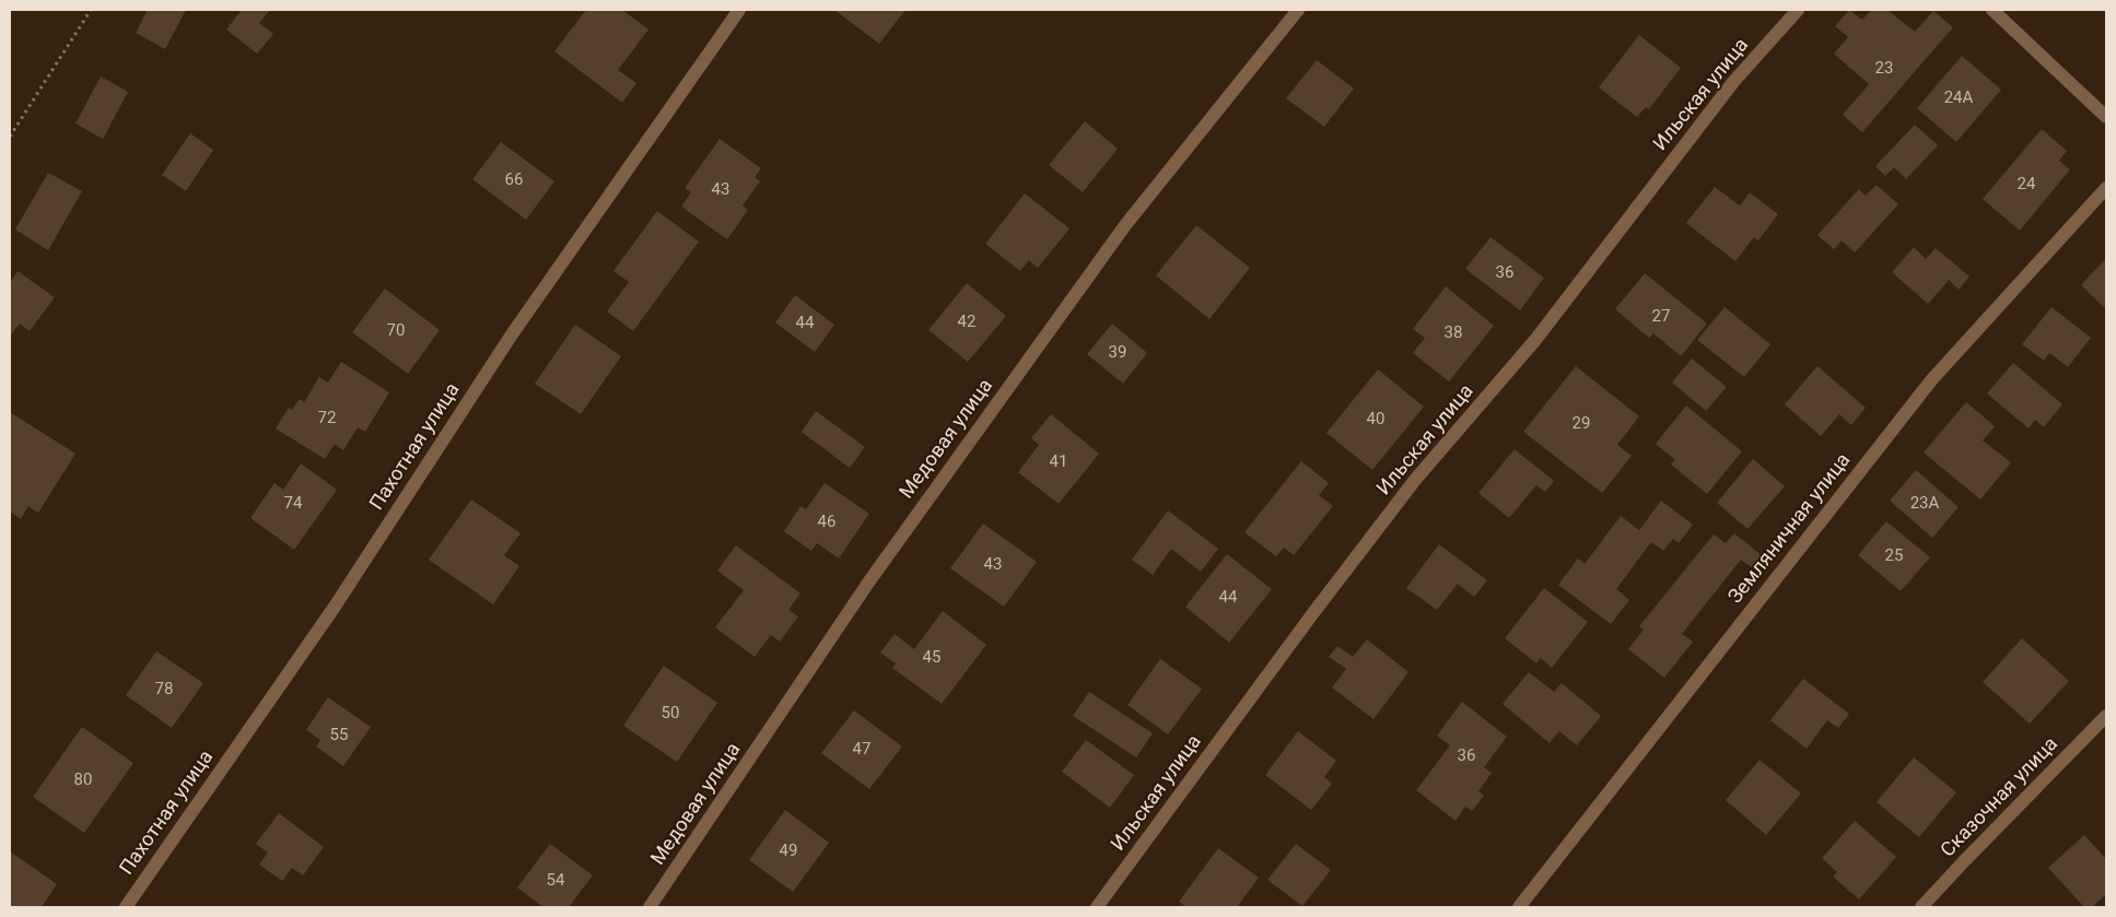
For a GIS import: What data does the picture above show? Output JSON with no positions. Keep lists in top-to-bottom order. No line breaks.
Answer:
{"streets":{"street":["Ильская улица","Медовая улица","Пахотная улица","Земляничная улица","Сказочная улица"]},"house_numbers":["23","24А","66","24","43","36","27","42","44","70","38","39","72","40","29","41","74","23А","46","25","43","44","45","78","50","55","47","36","80","49","54"]}
